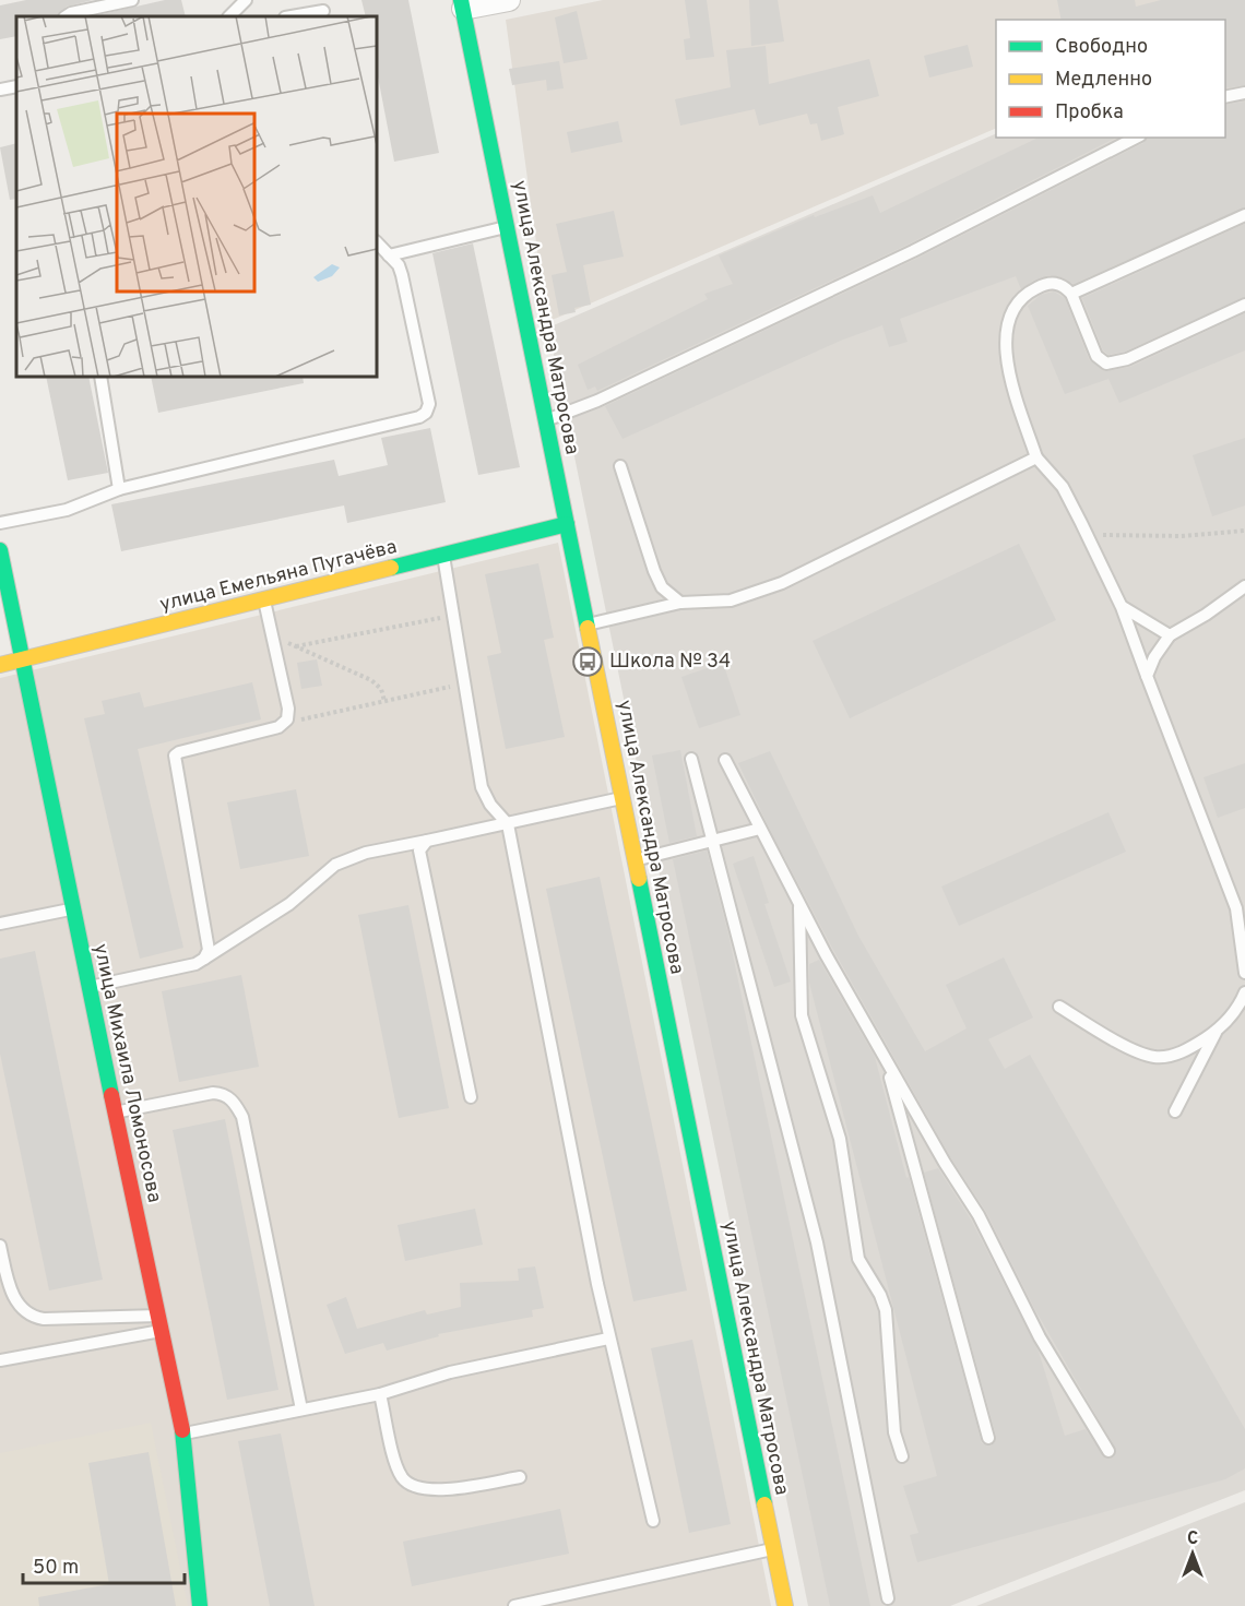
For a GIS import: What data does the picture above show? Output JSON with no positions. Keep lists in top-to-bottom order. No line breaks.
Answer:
{"streets":{"street":["улица Александра Матросова","улица Емельяна Пугачёва","улица Михаила Ломоносова"]},"crossings":[["улица Александра Матросова","улица Емельяна Пугачёва"],["улица Емельяна Пугачёва","улица Михаила Ломоносова"]],"places":{"bus stop":["Школа № 34"]},"legend":["Свободно","Медленно","Пробка"],"scale_bar":"50 m","north":"top"}
